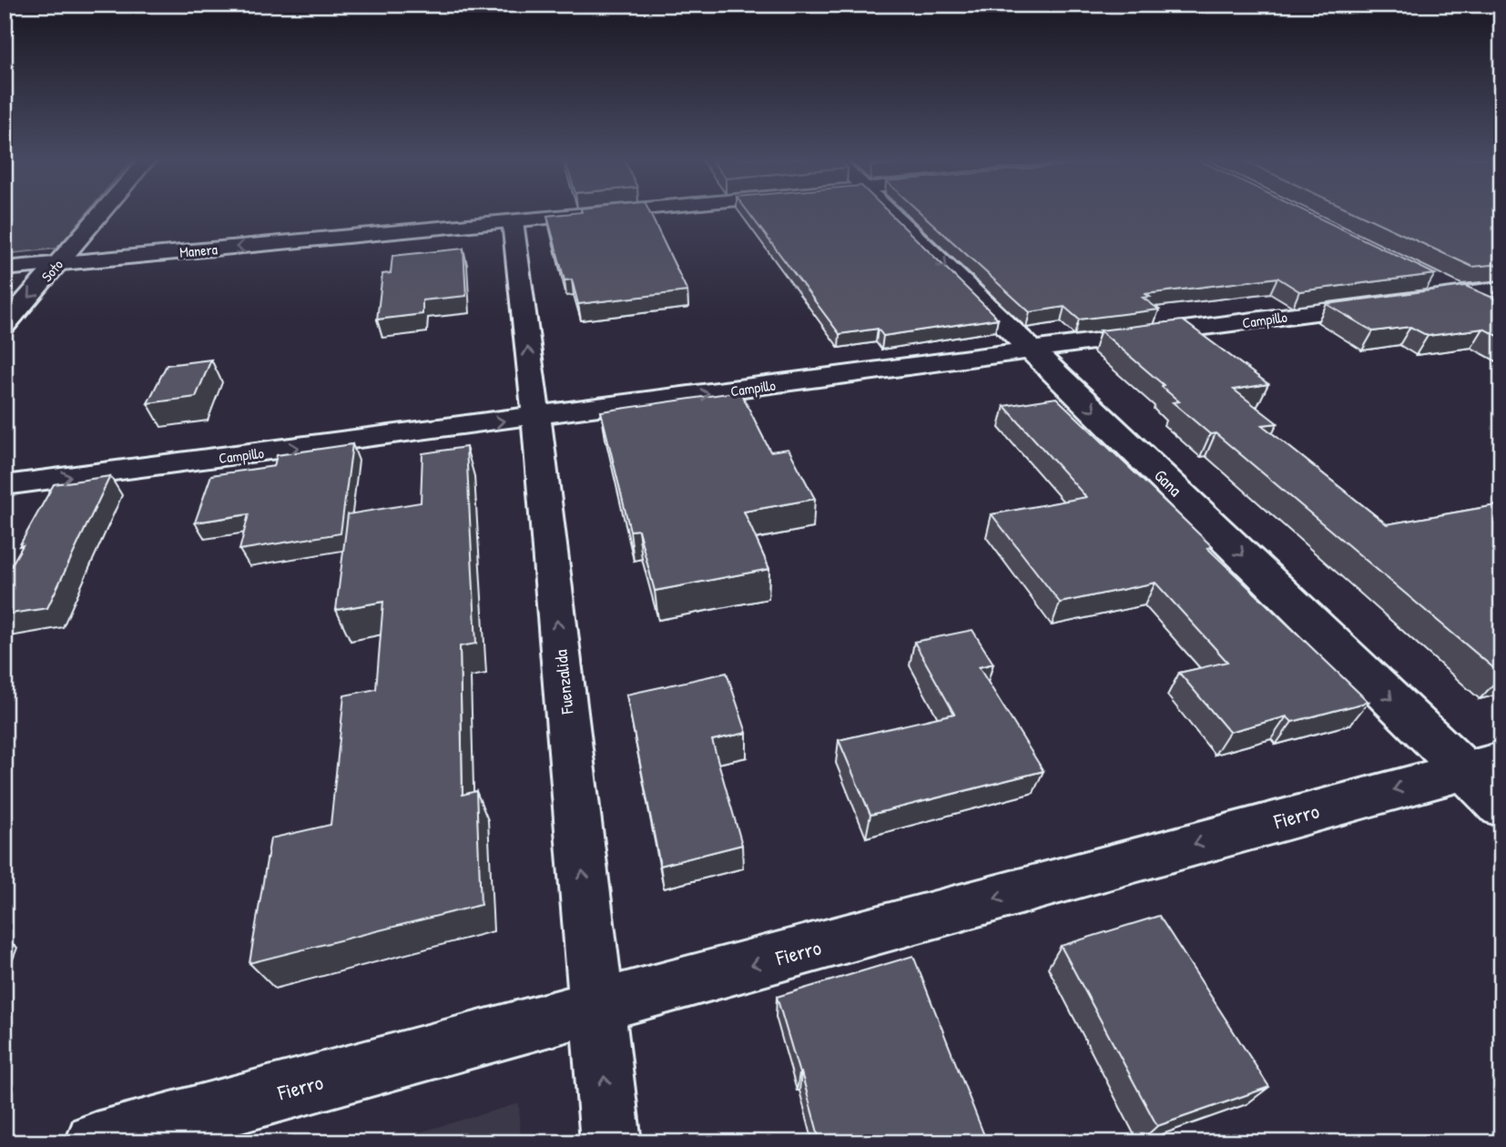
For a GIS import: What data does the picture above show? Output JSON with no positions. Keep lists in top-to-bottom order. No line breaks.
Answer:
{"streets":{"street":["Manera","Soto","Campillo","Gana","Fuenzalida","Fierro"]},"crossings":[["Manera","Soto"],["Manera","Fuenzalida"],["Campillo","Gana"],["Campillo","Fuenzalida"],["Gana","Fierro"],["Fuenzalida","Fierro"]],"one_way":["Manera","Soto","Campillo","Gana","Fuenzalida","Fierro"]}
